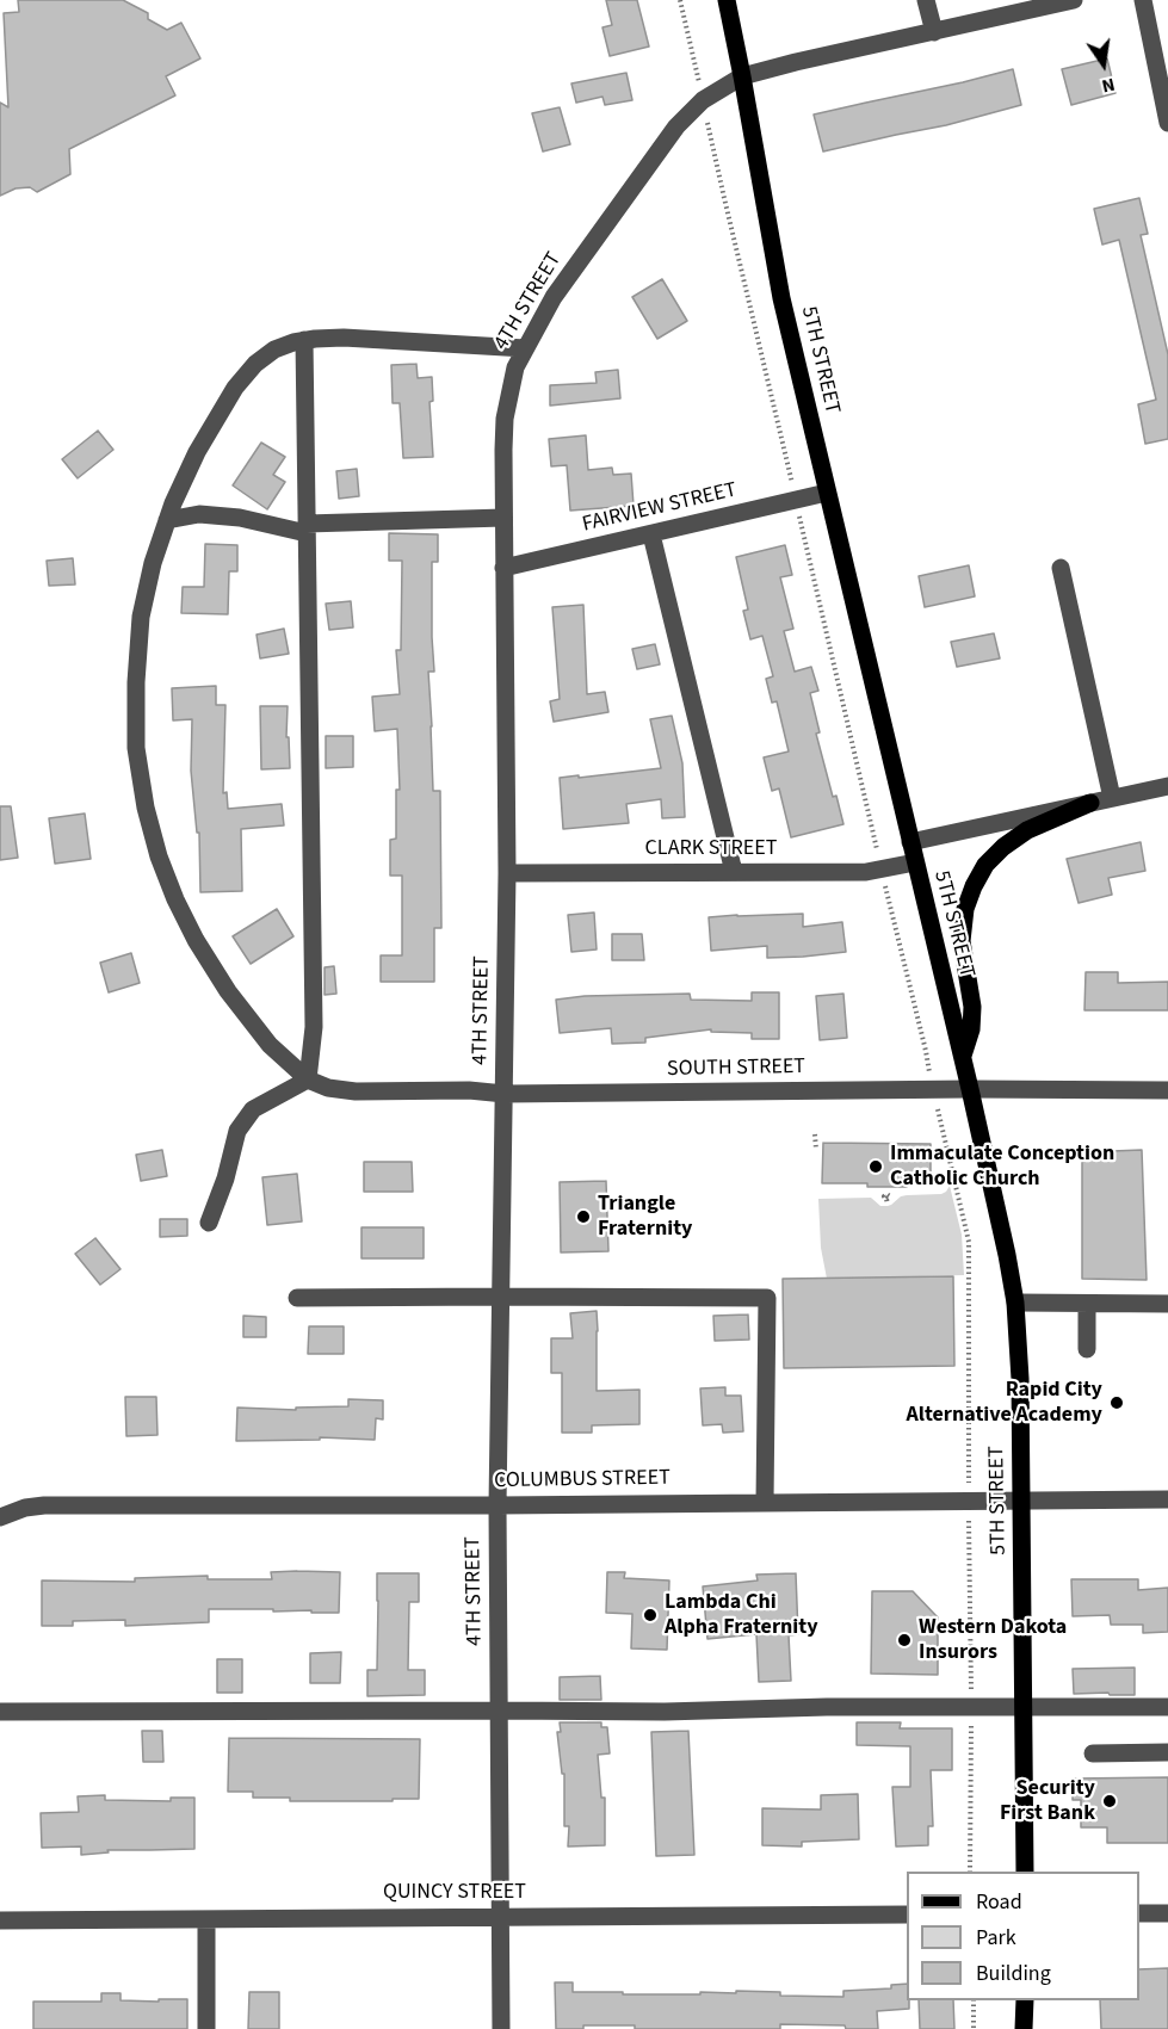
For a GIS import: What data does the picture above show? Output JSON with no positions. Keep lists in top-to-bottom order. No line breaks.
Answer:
{"streets":{"main road":["5TH STREET"],"street":["4TH STREET","FAIRVIEW STREET","CLARK STREET","SOUTH STREET","COLUMBUS STREET","QUINCY STREET"]},"crossings":[["4TH STREET","5TH STREET"],["4TH STREET","FAIRVIEW STREET"],["4TH STREET","CLARK STREET"],["4TH STREET","SOUTH STREET"],["4TH STREET","COLUMBUS STREET"],["4TH STREET","QUINCY STREET"],["5TH STREET","FAIRVIEW STREET"],["5TH STREET","CLARK STREET"],["5TH STREET","SOUTH STREET"],["5TH STREET","COLUMBUS STREET"]],"places":["Immaculate Conception Catholic Church","Triangle Fraternity","Rapid City Alternative Academy","Lambda Chi Alpha Fraternity","Western Dakota Insurors","Security First Bank"],"legend":["Road","Park","Building"],"north":"bottom"}
